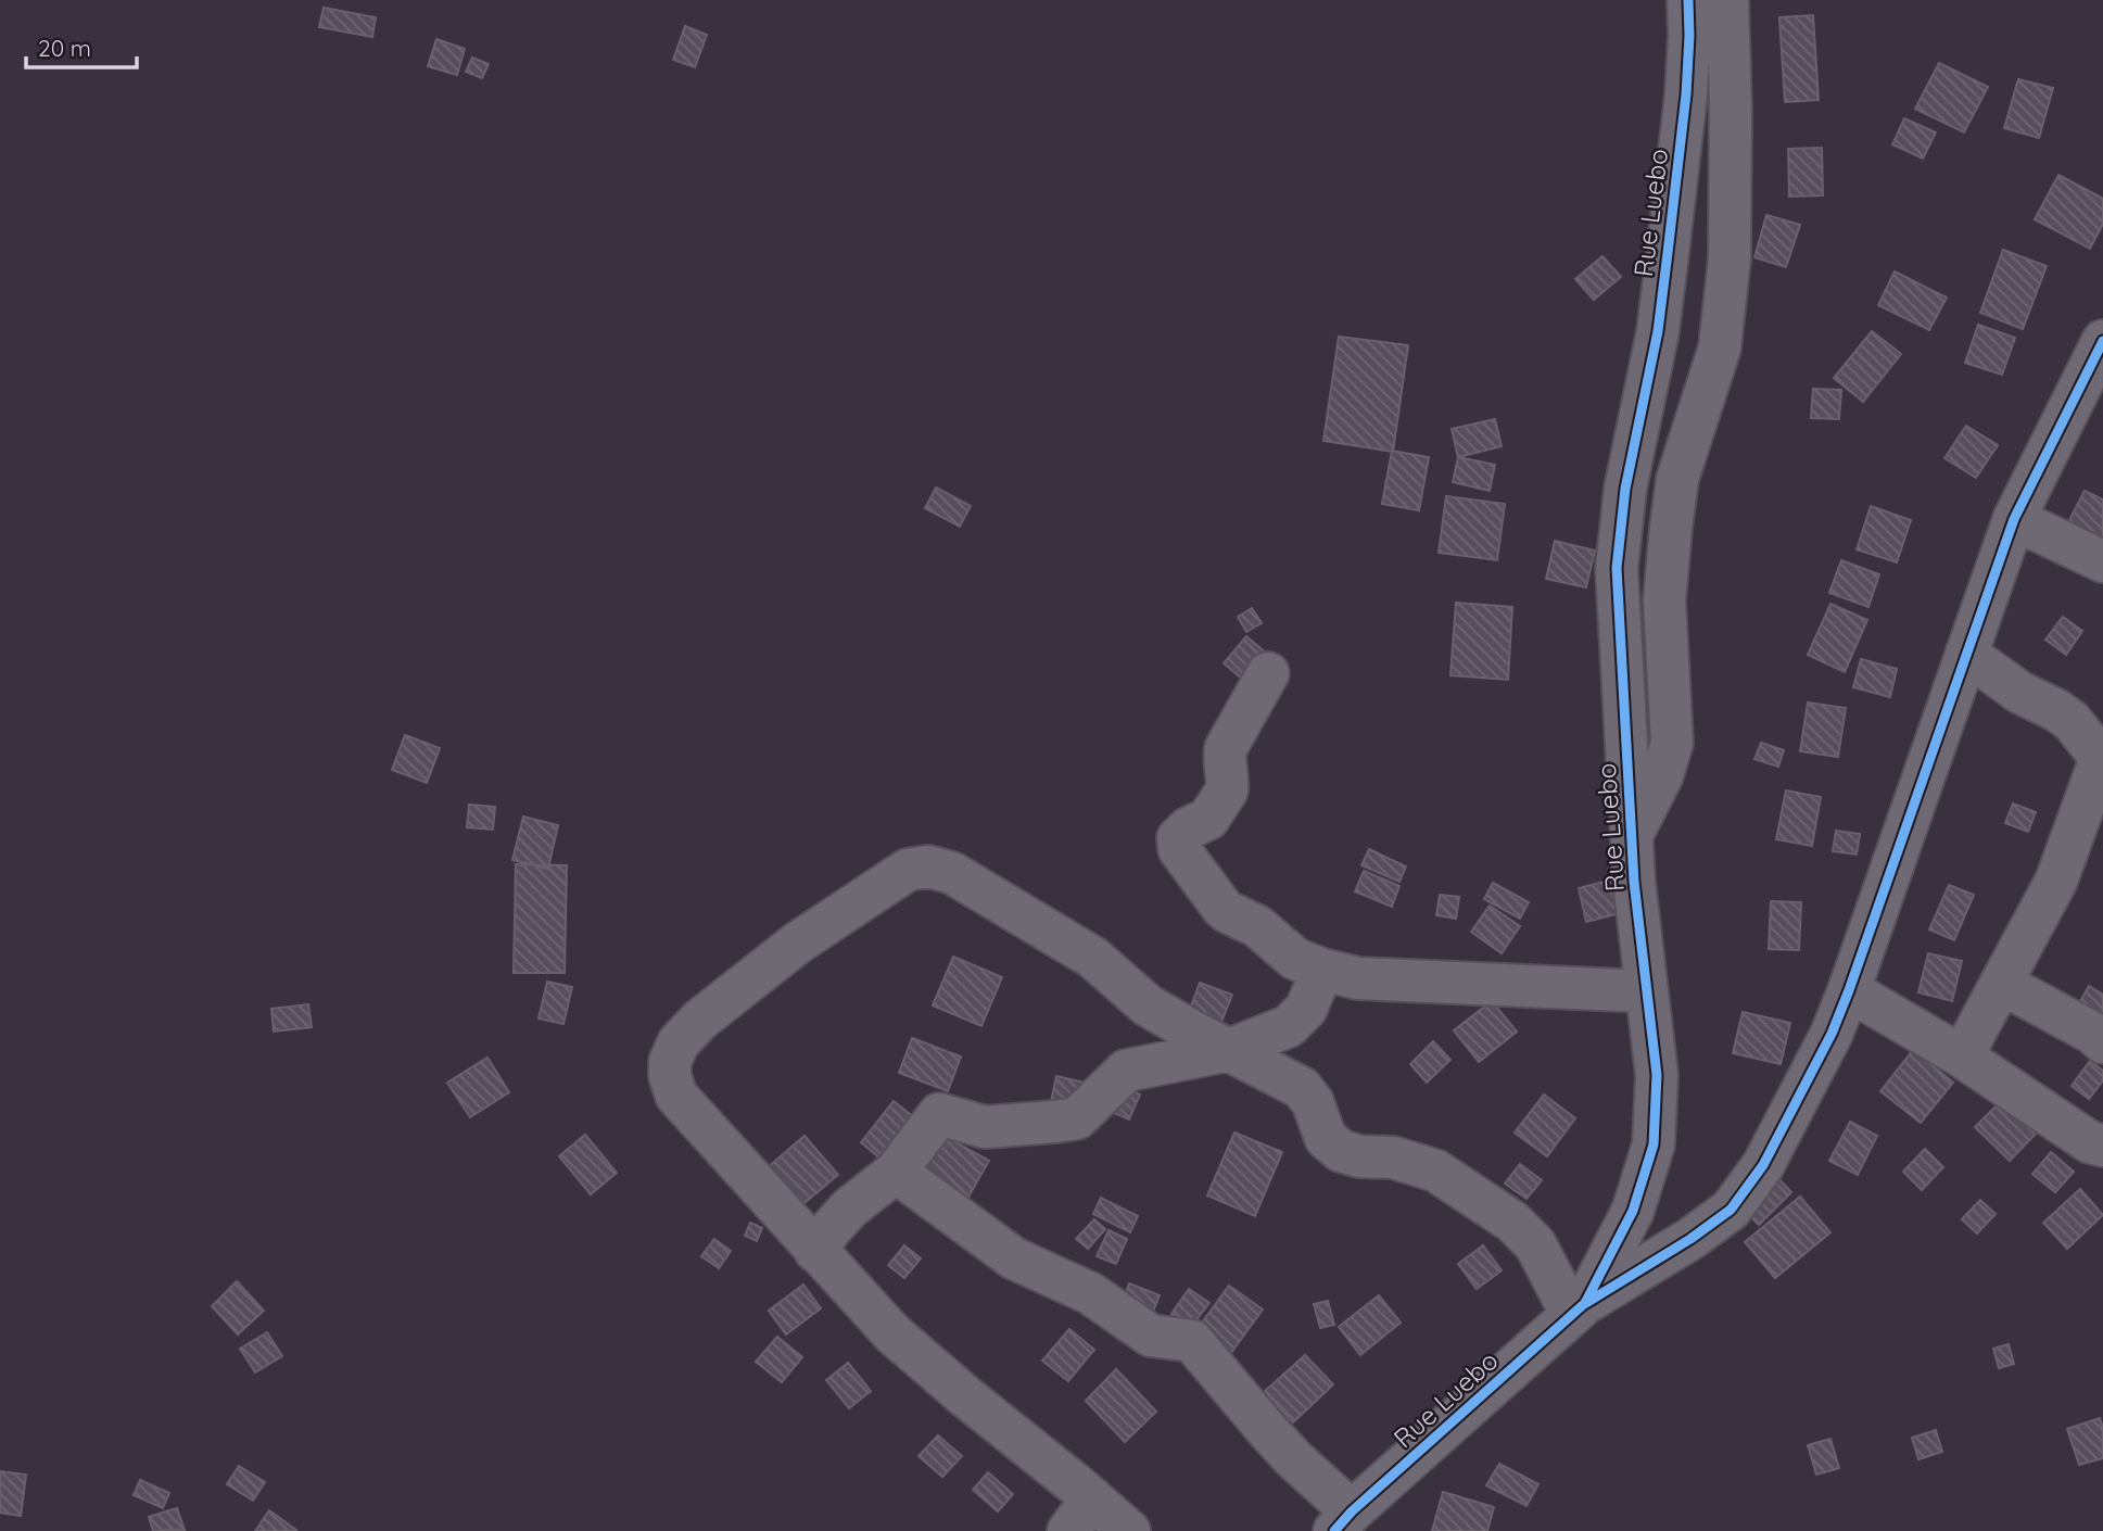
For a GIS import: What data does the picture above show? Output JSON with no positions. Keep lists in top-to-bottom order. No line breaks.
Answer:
{"streets":{"street":["Rue Luebo"]},"scale_bar":"20 m"}
